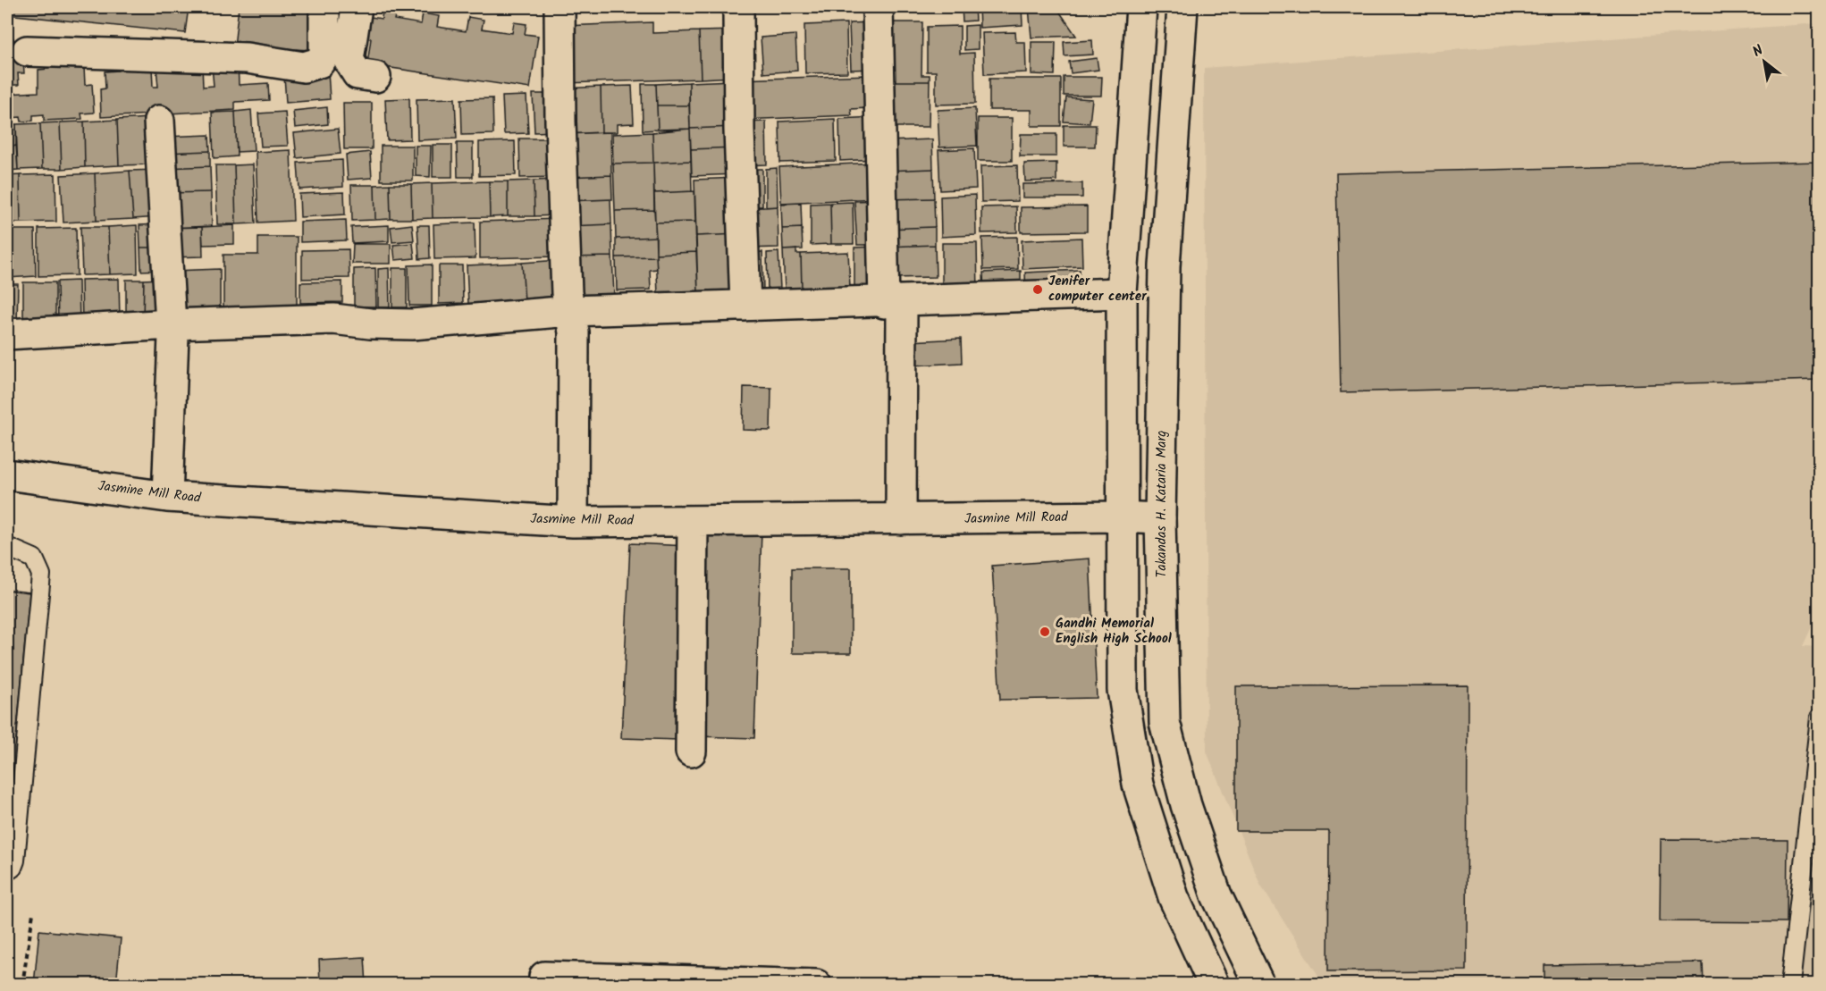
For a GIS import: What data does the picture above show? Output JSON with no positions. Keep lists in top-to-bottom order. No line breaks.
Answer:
{"streets":{"street":["Jasmine Mill Road","Takandas H. Kataria Marg"]},"crossings":[["Jasmine Mill Road","Takandas H. Kataria Marg"]],"places":["Jenifer computer center","Gandhi Memorial English High School"],"north":"top left"}
